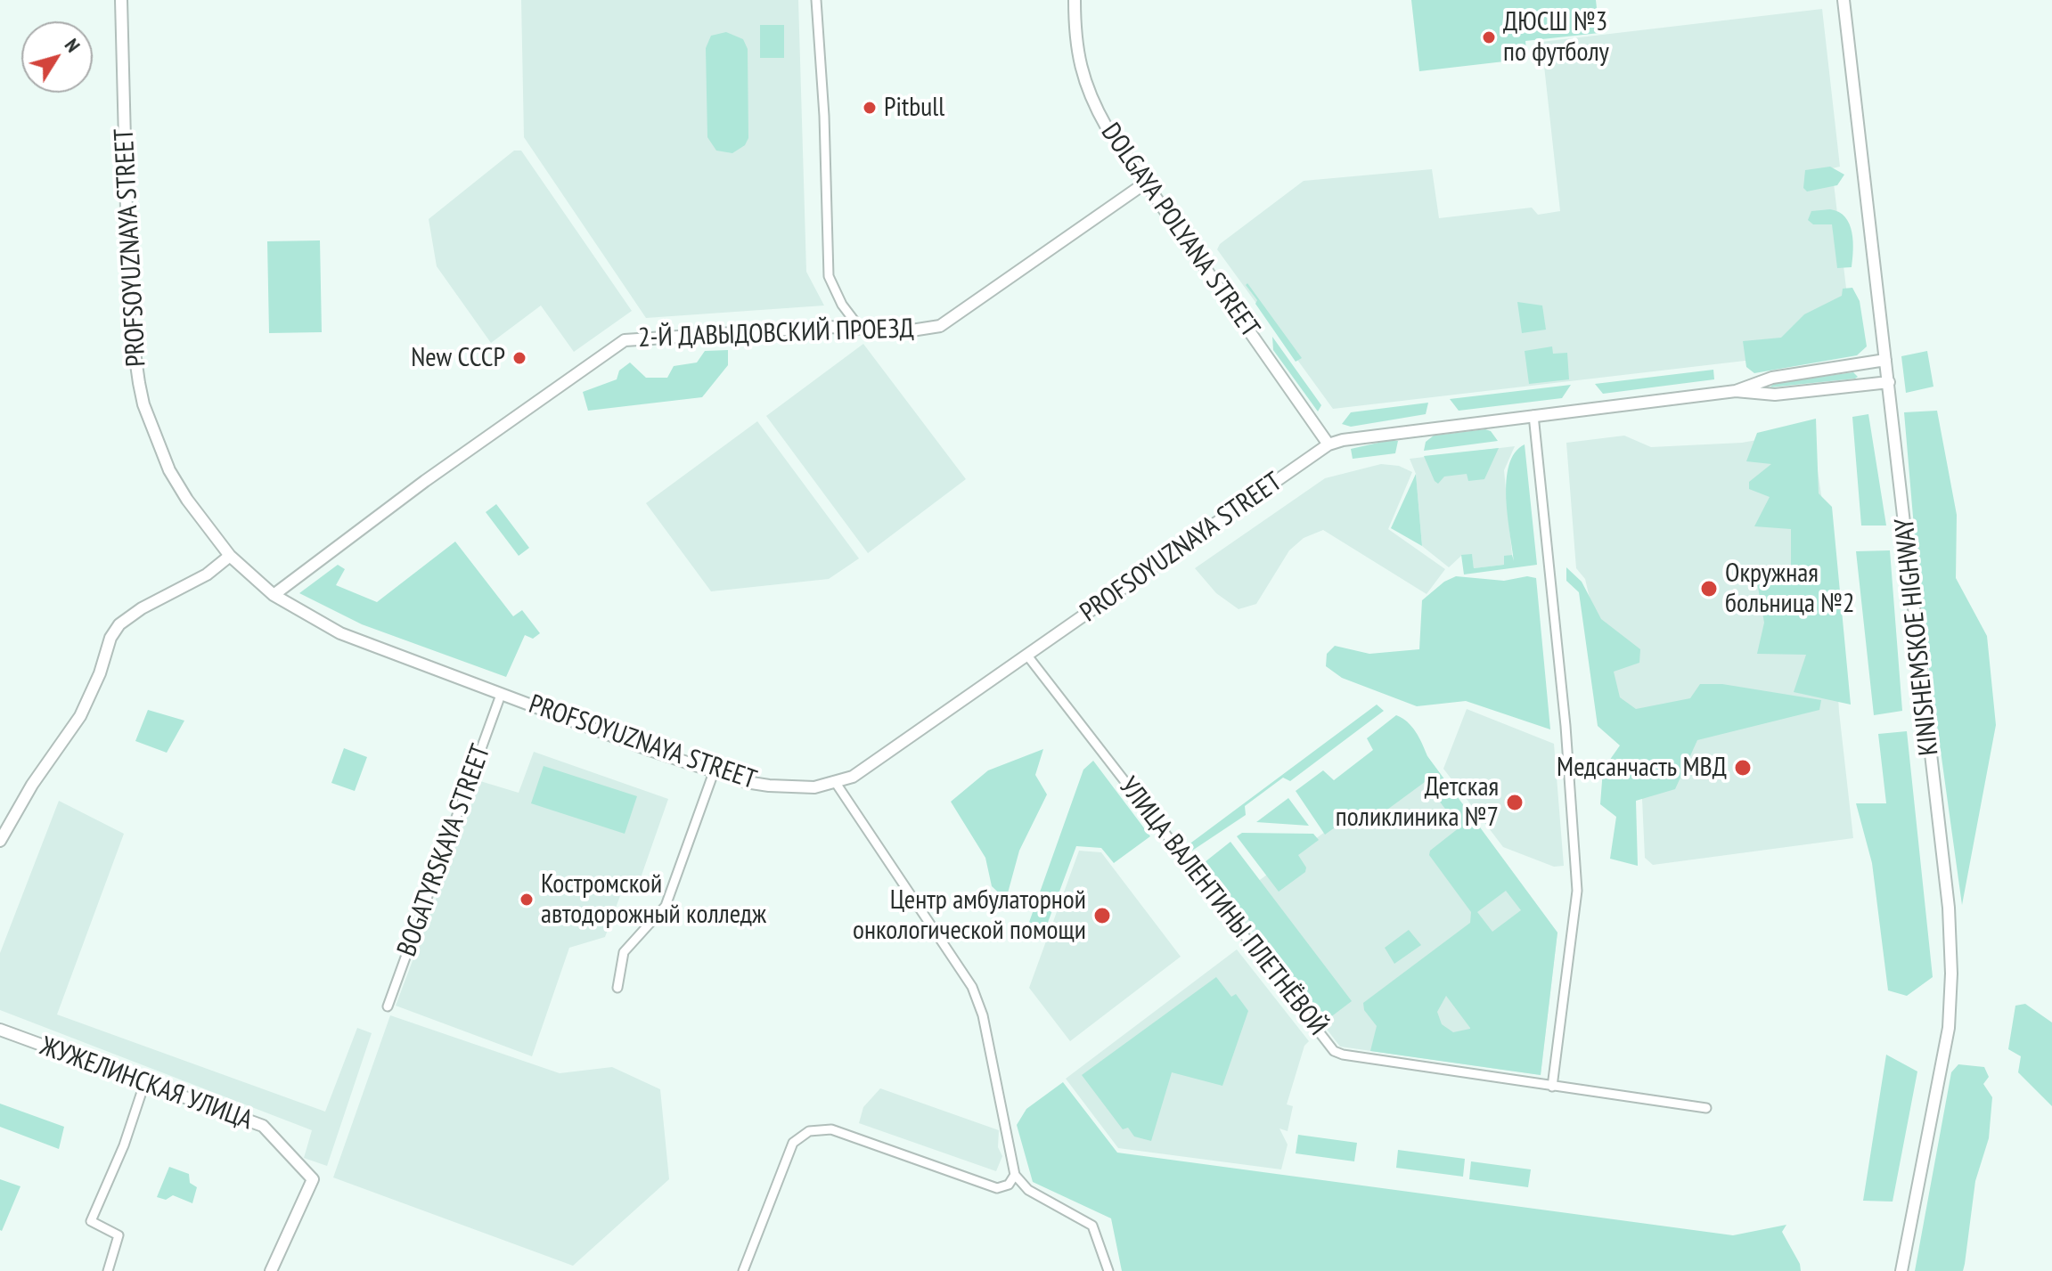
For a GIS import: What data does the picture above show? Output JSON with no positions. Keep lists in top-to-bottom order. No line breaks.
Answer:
{"streets":{"main road":["DOLGAYA POLYANA STREET","PROFSOYUZNAYA STREET","2-Й ДАВЫДОВСКИЙ ПРОЕЗД","KINISHEMSKOE HIGHWAY","ЖУЖЕЛИНСКАЯ УЛИЦА"],"street":["BOGATYRSKAYA STREET","УЛИЦА ВАЛЕНТИНЫ ПЛЕТНЁВОЙ"]},"crossings":[["DOLGAYA POLYANA STREET","PROFSOYUZNAYA STREET"],["DOLGAYA POLYANA STREET","2-Й ДАВЫДОВСКИЙ ПРОЕЗД"],["PROFSOYUZNAYA STREET","2-Й ДАВЫДОВСКИЙ ПРОЕЗД"],["PROFSOYUZNAYA STREET","BOGATYRSKAYA STREET"],["PROFSOYUZNAYA STREET","УЛИЦА ВАЛЕНТИНЫ ПЛЕТНЁВОЙ"]],"places":["ДЮСШ №3 по футболу","Pitbull","New СССР","Окружная больница №2","Медсанчасть МВД","Детская поликлиника №7","Костромской автодорожный колледж","Центр амбулаторной онкологической помощи"],"north":"top right"}
